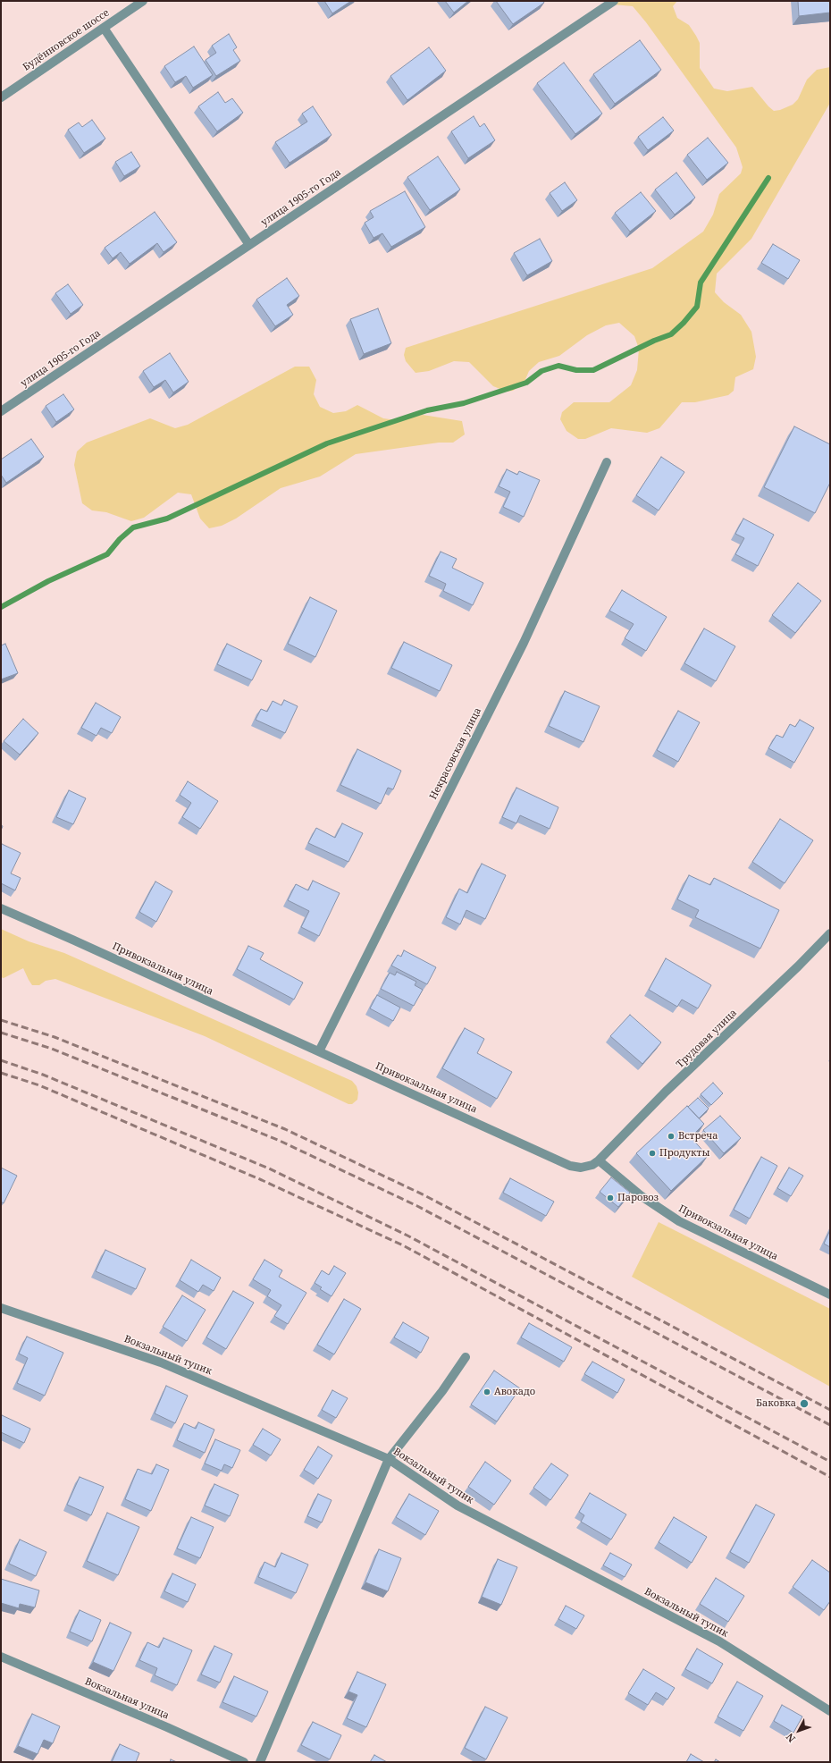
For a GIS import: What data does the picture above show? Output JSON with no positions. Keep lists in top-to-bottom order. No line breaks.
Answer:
{"streets":{"street":["Будённовское шоссе","улица 1905-го Года","Некрасовская улица","Привокзальная улица","Трудовая улица","Вокзальный тупик","Вокзальная улица"]},"crossings":[["Некрасовская улица","Привокзальная улица"],["Привокзальная улица","Трудовая улица"]],"places":["Встреча","Продукты","Паровоз","Авокадо","Баковка"],"north":"bottom left"}
